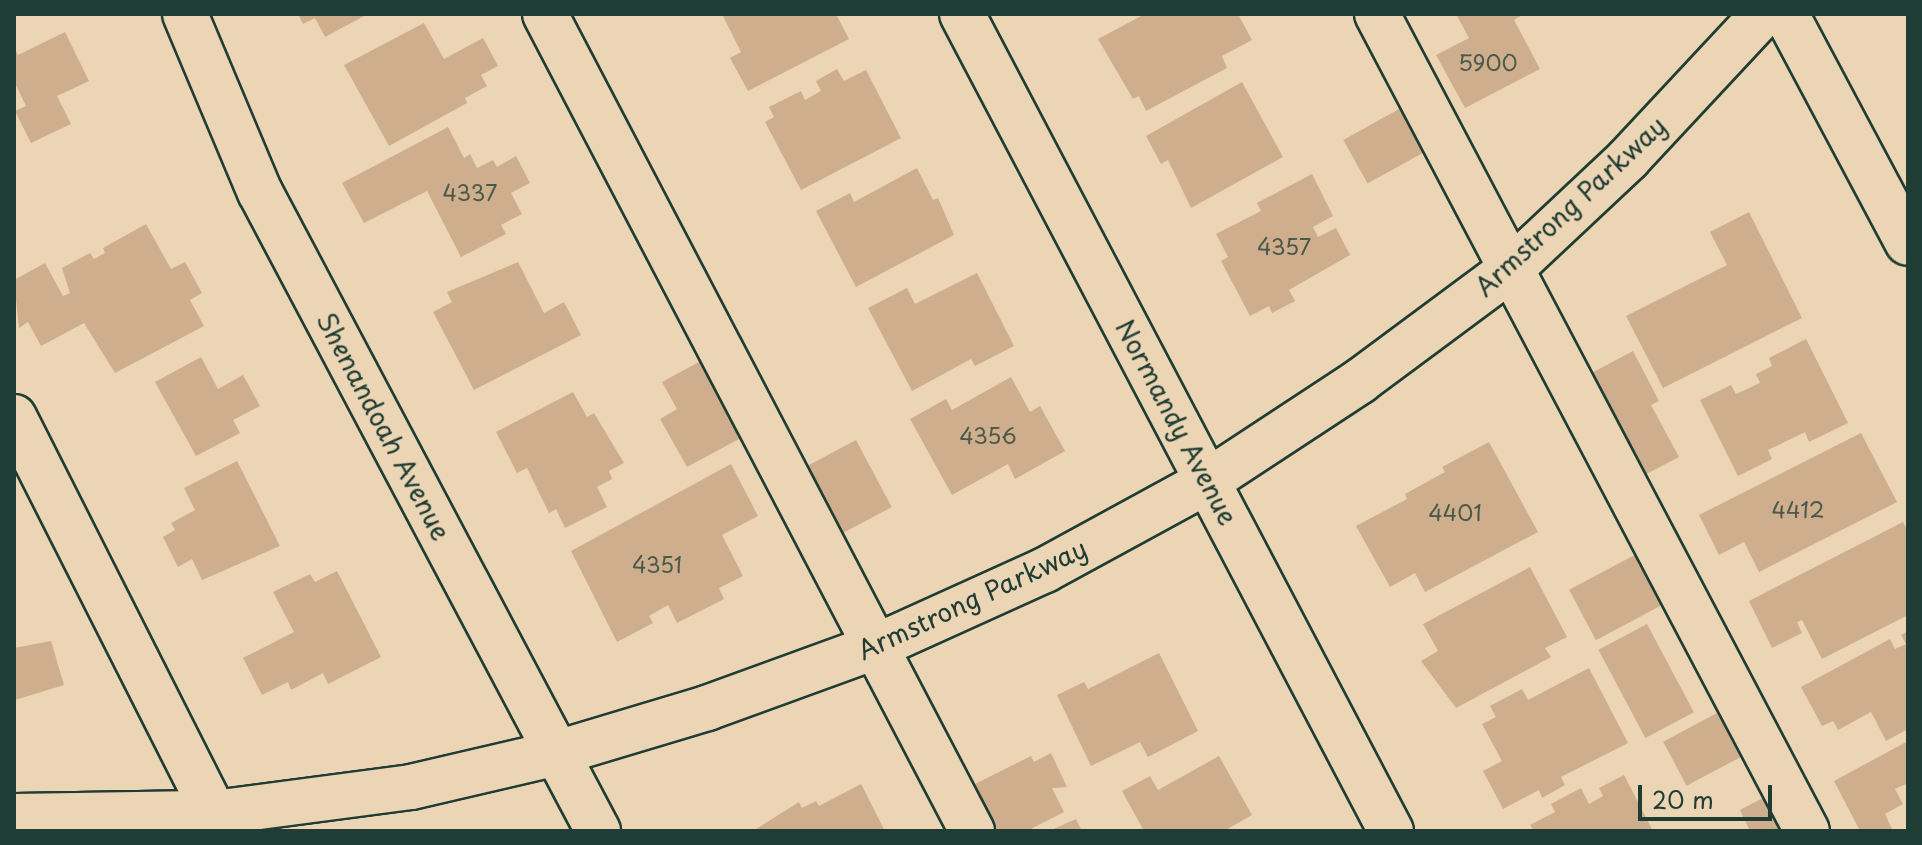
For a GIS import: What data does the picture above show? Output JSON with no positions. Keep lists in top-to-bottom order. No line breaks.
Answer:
{"streets":{"street":["Armstrong Parkway","Normandy Avenue","Shenandoah Avenue"]},"crossings":[["Armstrong Parkway","Normandy Avenue"],["Armstrong Parkway","Shenandoah Avenue"]],"house_numbers":["5900","4337","4357","4356","4412","4401","4351"],"scale_bar":"20 m"}
